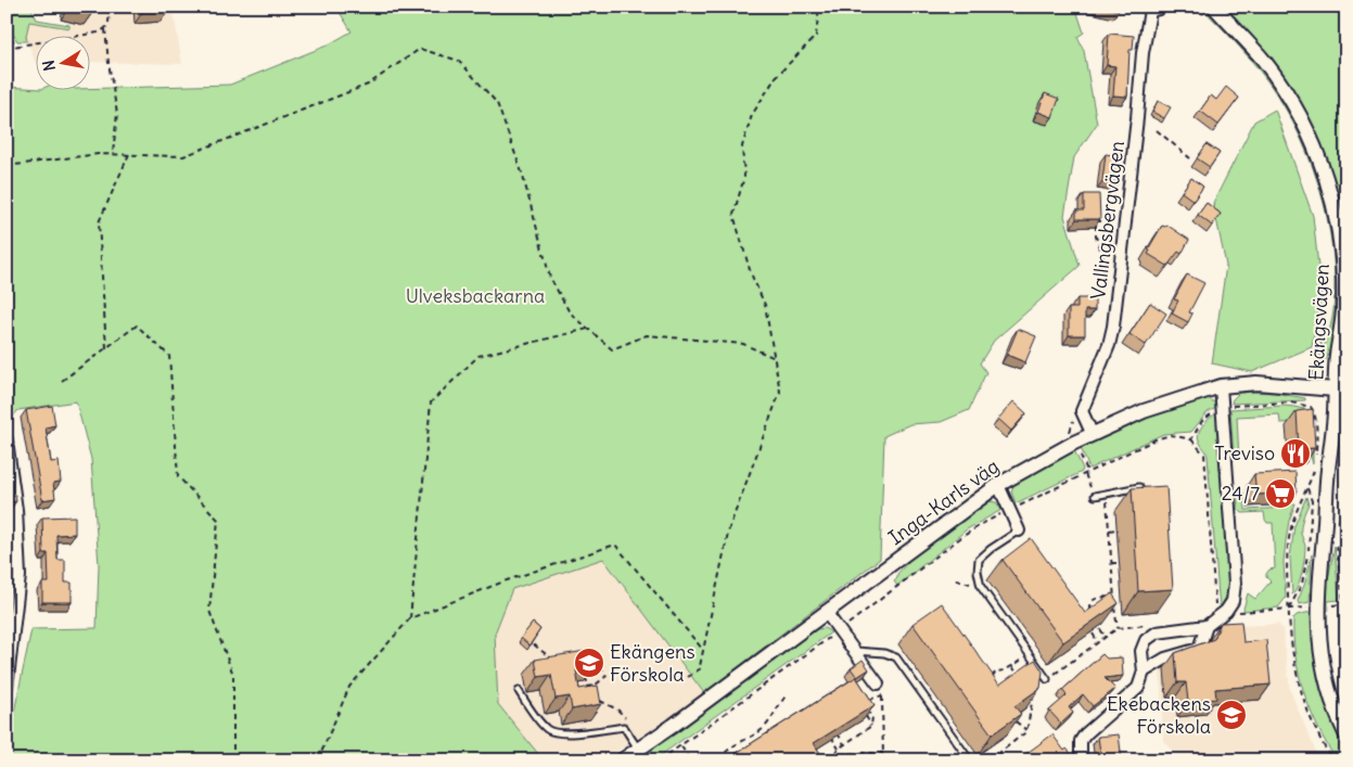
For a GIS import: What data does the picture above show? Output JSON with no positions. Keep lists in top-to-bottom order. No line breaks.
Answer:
{"streets":{"street":["Vallingsbergvägen","Ekängsvägen","Inga-Karls väg"]},"crossings":[["Vallingsbergvägen","Inga-Karls väg"],["Ekängsvägen","Inga-Karls väg"]],"parks":["Ulveksbackarna"],"places":{"restaurant":["Treviso"],"supermarket":["24/7"],"school or university":["Ekängens Förskola","Ekebackens Förskola"]},"north":"left"}
